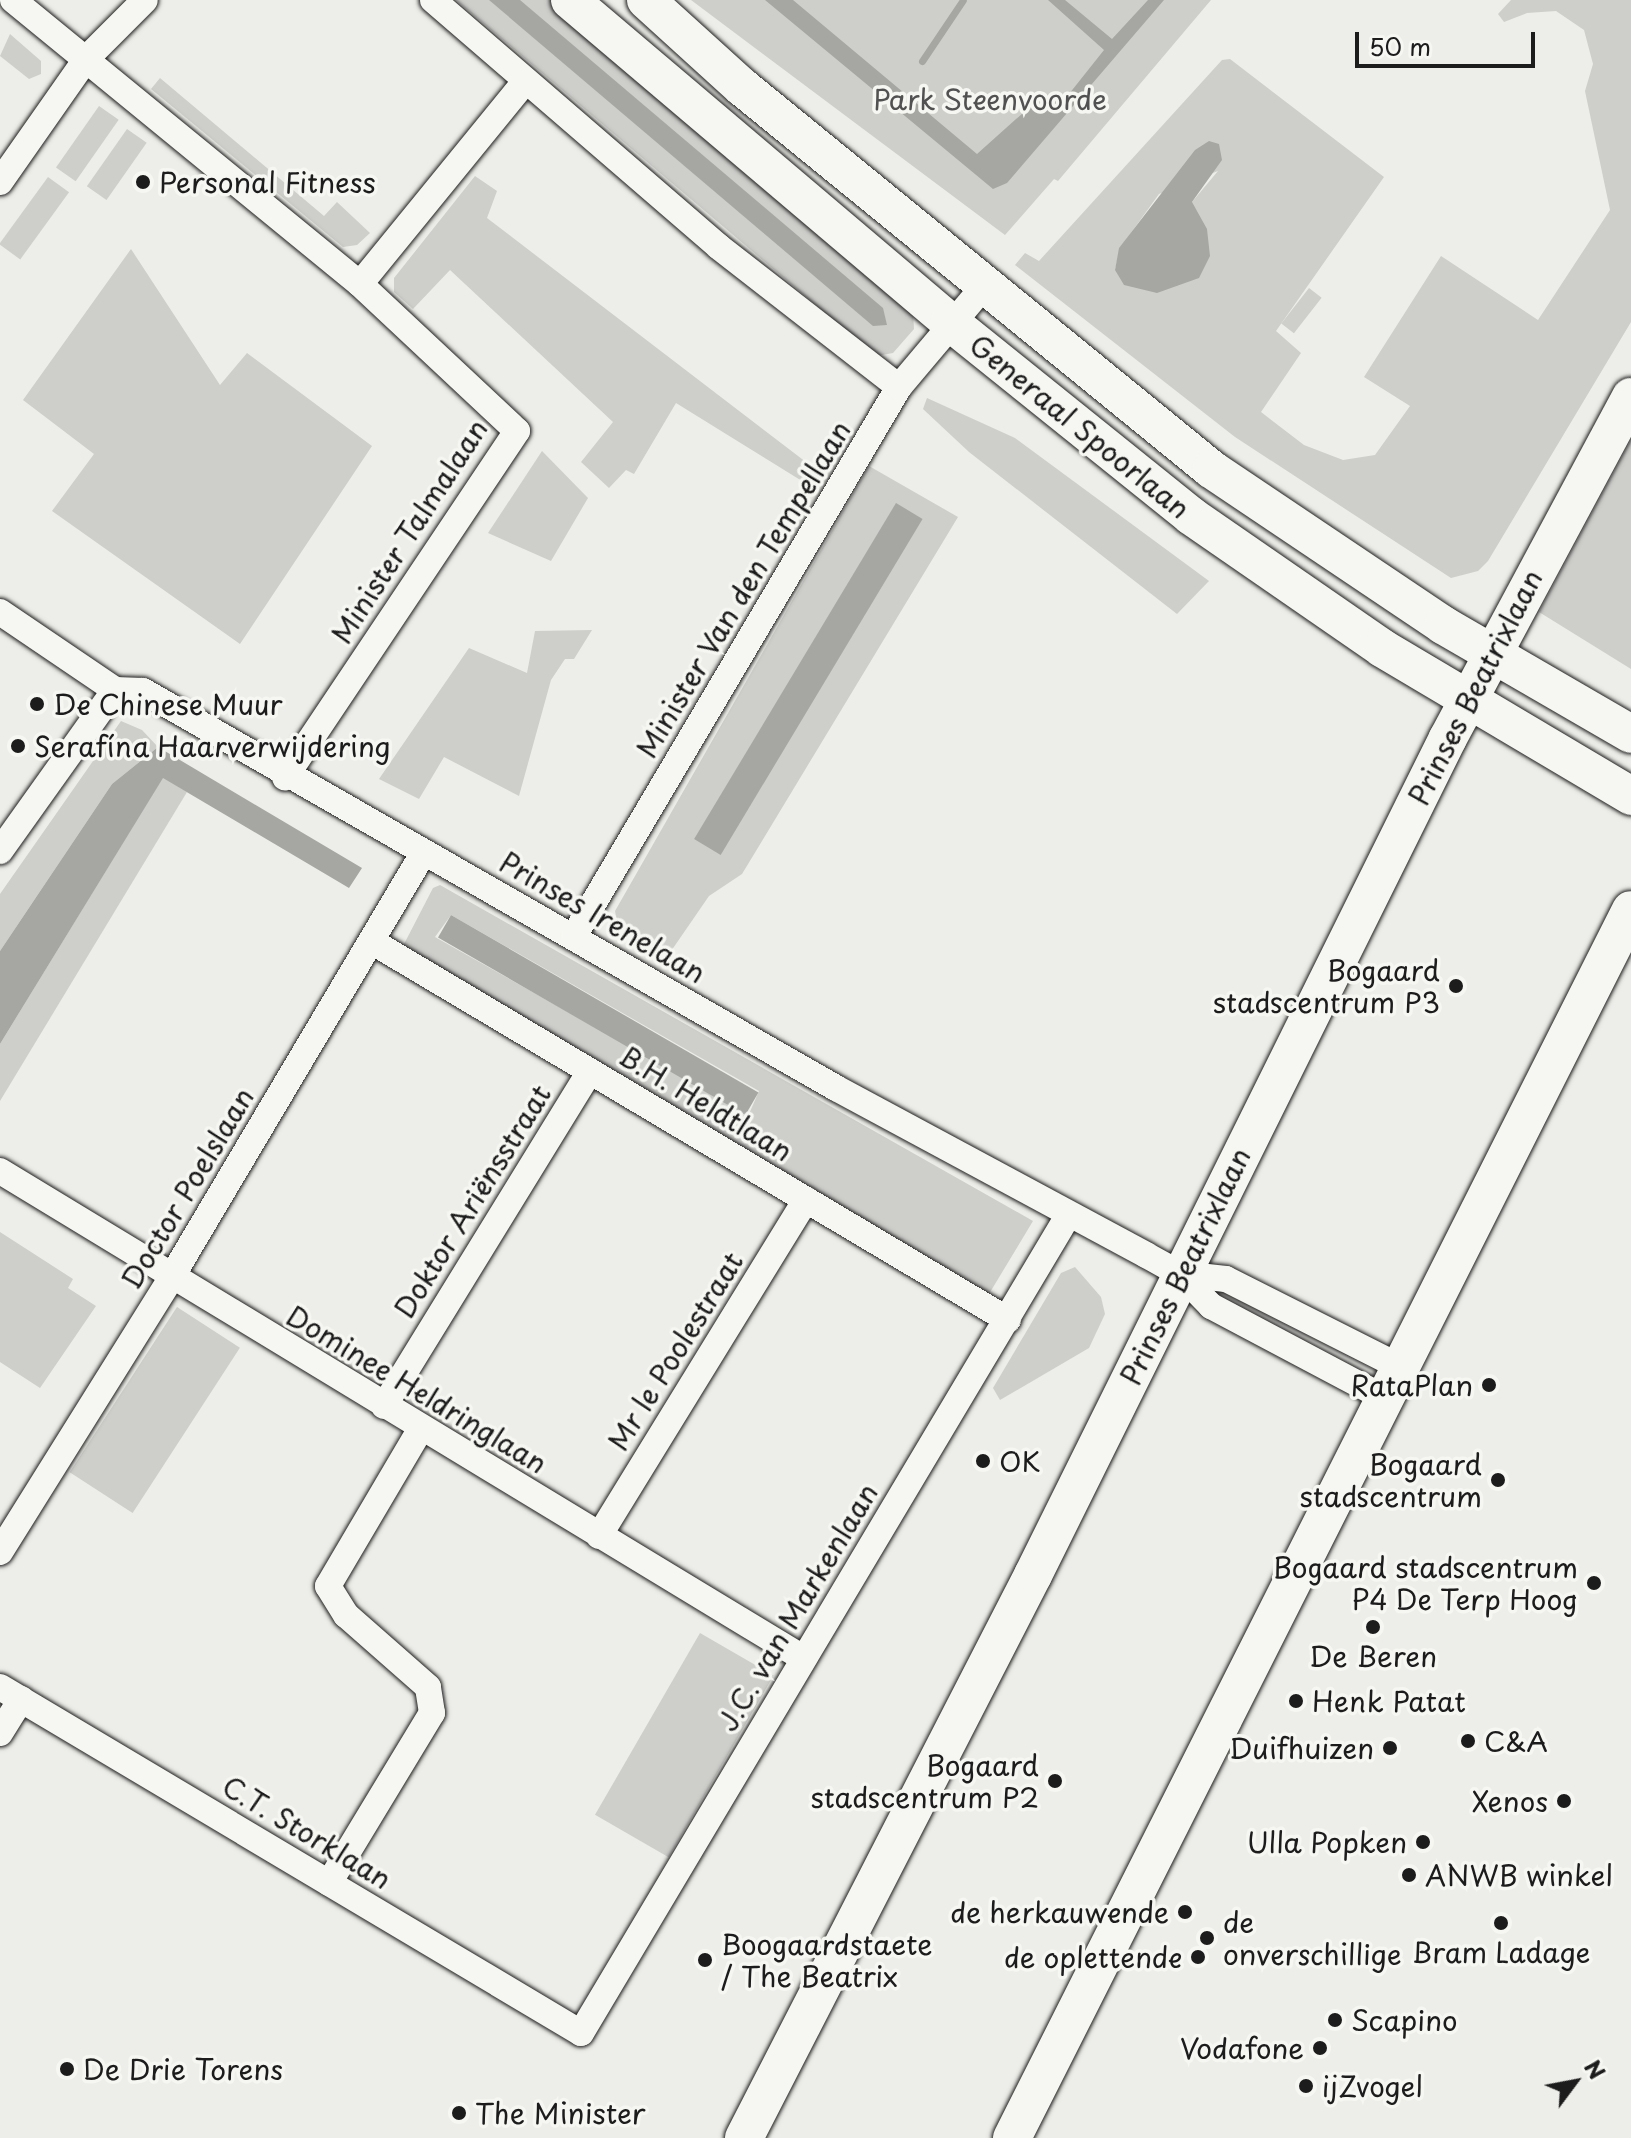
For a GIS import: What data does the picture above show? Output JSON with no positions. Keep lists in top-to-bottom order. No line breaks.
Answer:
{"streets":{"main road":["Generaal Spoorlaan","Prinses Beatrixlaan"],"street":["Minister Talmalaan","Minister Van den Tempellaan","Prinses Irenelaan","B.H. Heldtlaan","Doctor Poelslaan","Doktor Ariënsstraat","Mr le Poolestraat","Dominee Heldringlaan","J.C. van Markenlaan","C.T. Storklaan"]},"crossings":[["Generaal Spoorlaan","Minister Van den Tempellaan"],["Generaal Spoorlaan","Prinses Beatrixlaan"],["Minister Talmalaan","Prinses Irenelaan"],["Minister Van den Tempellaan","Prinses Irenelaan"],["Prinses Beatrixlaan","Prinses Irenelaan"],["Prinses Irenelaan","Doctor Poelslaan"],["Prinses Irenelaan","J.C. van Markenlaan"],["B.H. Heldtlaan","Doctor Poelslaan"],["B.H. Heldtlaan","Doktor Ariënsstraat"],["B.H. Heldtlaan","Mr le Poolestraat"],["B.H. Heldtlaan","J.C. van Markenlaan"],["Doctor Poelslaan","Dominee Heldringlaan"],["Doktor Ariënsstraat","Dominee Heldringlaan"],["Mr le Poolestraat","Dominee Heldringlaan"],["Dominee Heldringlaan","J.C. van Markenlaan"],["J.C. van Markenlaan","C.T. Storklaan"]],"parks":["Park Steenvoorde"],"places":["Personal Fitness","De Chinese Muur","Serafína Haarverwijdering","Bogaard stadscentrum P3","RataPlan","OK","Bogaard stadscentrum","Bogaard stadscentrum P4 De Terp Hoog","De Beren","Henk Patat","C&A","Duifhuizen","Bogaard stadscentrum P2","Xenos","Ulla Popken","ANWB winkel","de herkauwende","Bram Ladage","de onverschillige","de oplettende","Boogaardstaete / The Beatrix","Scapino","Vodafone","De Drie Torens","ijZvogel","The Minister"],"scale_bar":"50 m","north":"top right"}
